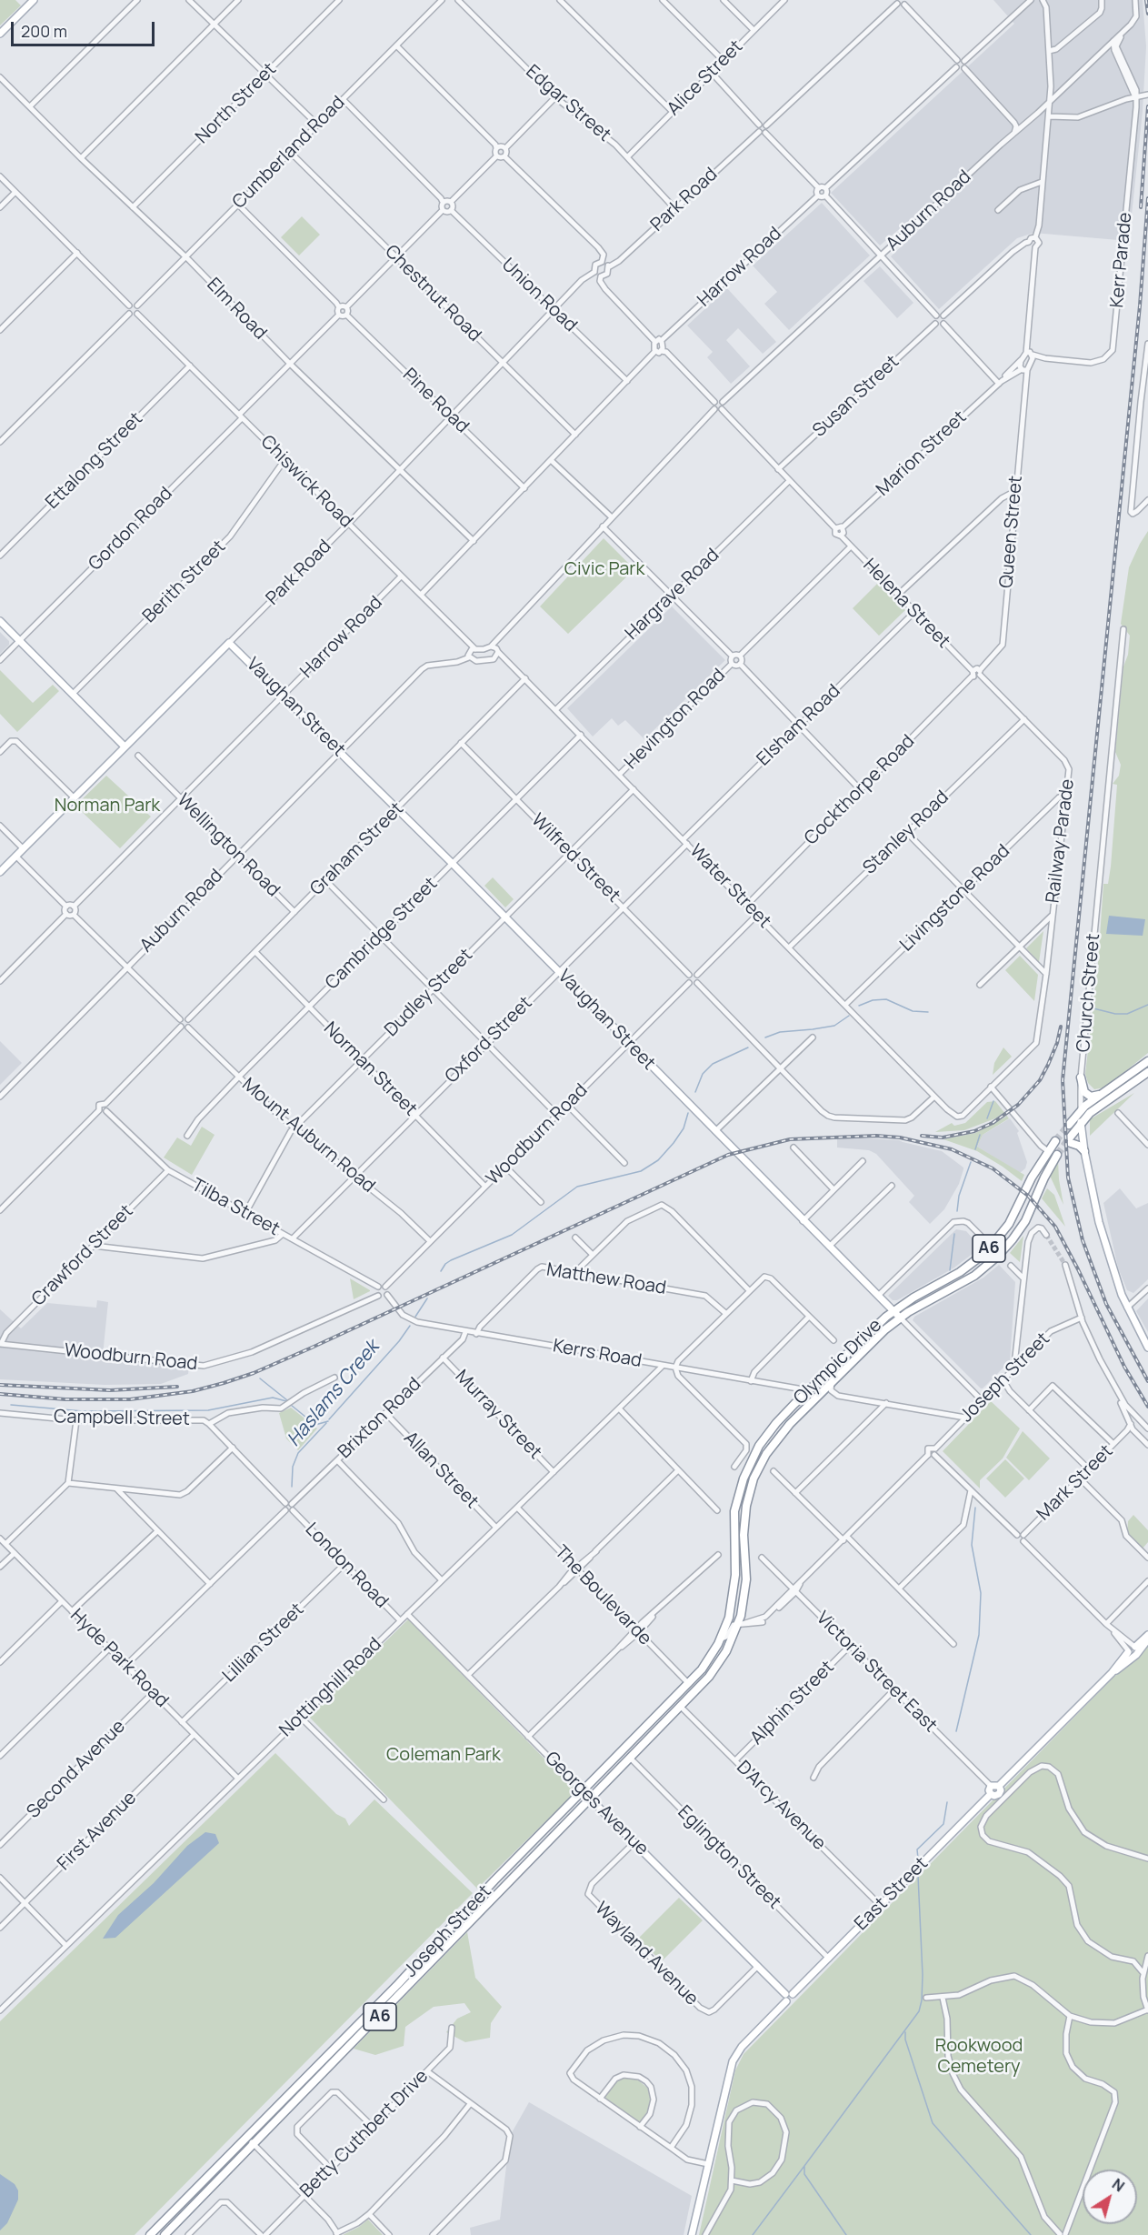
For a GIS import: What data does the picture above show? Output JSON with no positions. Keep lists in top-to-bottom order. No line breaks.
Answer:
{"streets":{"highway":["Church Street","A6","Olympic Drive","Joseph Street","Georges Avenue"],"main road":["Park Road","Vaughan Street","East Street"],"street":["Alice Street","North Street","Edgar Street","Cumberland Road","Auburn Road","Kerr Parade","Harrow Road","Chestnut Road","Union Road","Elm Road","Susan Street","Pine Road","Marion Street","Ettalong Street","Chiswick Road","Gordon Road","Queen Street","Berith Street","Hargrave Road","Helena Street","Hevington Road","Elsham Road","Cockthorpe Road","Stanley Road","Railway Parade","Wellington Road","Graham Street","Wilfred Street","Water Street","Livingstone Road","Cambridge Street","Dudley Street","Oxford Street","Norman Street","Woodburn Road","Mount Auburn Road","Tilba Street","Crawford Street","Matthew Road","Kerrs Road","Murray Street","Campbell Street","Brixton Road","Allan Street","Mark Street","London Road","The Boulevarde","Lillian Street","Hyde Park Road","Victoria Street East","Nottinghill Road","Alphin Street","Second Avenue","D'Arcy Avenue","First Avenue","Eglington Street","Wayland Avenue","Betty Cuthbert Drive"]},"crossings":[["Alice Street","Edgar Street"],["North Street","Elm Road"],["Edgar Street","Park Road"],["Cumberland Road","Chestnut Road"],["Cumberland Road","Elm Road"],["Cumberland Road","Chiswick Road"],["Park Road","Chestnut Road"],["Park Road","Union Road"],["Park Road","Elm Road"],["Park Road","Pine Road"],["Park Road","Chiswick Road"],["Park Road","Vaughan Street"],["Auburn Road","Kerr Parade"],["Auburn Road","Vaughan Street"],["Auburn Road","Wellington Road"],["Auburn Road","Water Street"],["Kerr Parade","Marion Street"],["Harrow Road","Chiswick Road"],["Harrow Road","Vaughan Street"],["Harrow Road","Wellington Road"],["Elm Road","Gordon Road"],["Pine Road","Gordon Road"],["Marion Street","Queen Street"],["Marion Street","Helena Street"],["Ettalong Street","Chiswick Road"],["Chiswick Road","Gordon Road"],["Chiswick Road","Berith Street"],["Queen Street","Railway Parade"],["Hargrave Road","Water Street"],["Helena Street","Hevington Road"],["Helena Street","Elsham Road"],["Helena Street","Cockthorpe Road"],["Vaughan Street","Graham Street"],["Vaughan Street","Cambridge Street"],["Vaughan Street","Dudley Street"],["Vaughan Street","Oxford Street"],["Vaughan Street","Woodburn Road"],["Vaughan Street","Olympic Drive"],["Vaughan Street","Joseph Street"],["Hevington Road","Water Street"],["Elsham Road","Water Street"],["Elsham Road","Oxford Street"],["Cockthorpe Road","Water Street"],["Stanley Road","Railway Parade"],["Stanley Road","Water Street"],["Railway Parade","Water Street"],["Railway Parade","Livingstone Road"],["Wellington Road","Graham Street"],["Graham Street","Wilfred Street"],["Graham Street","Water Street"],["Graham Street","Norman Street"],["Graham Street","Mount Auburn Road"],["Wilfred Street","Cambridge Street"],["Wilfred Street","Dudley Street"],["Wilfred Street","Oxford Street"],["Wilfred Street","Woodburn Road"],["Water Street","Livingstone Road"],["Water Street","Cambridge Street"],["Water Street","Dudley Street"],["Water Street","Oxford Street"],["Cambridge Street","Norman Street"],["Cambridge Street","Mount Auburn Road"],["Dudley Street","Norman Street"],["Dudley Street","Mount Auburn Road"],["Dudley Street","Tilba Street"],["Oxford Street","Norman Street"],["Oxford Street","Mount Auburn Road"],["Oxford Street","Tilba Street"],["Norman Street","Woodburn Road"],["Woodburn Road","Mount Auburn Road"],["Woodburn Road","Tilba Street"],["Woodburn Road","Crawford Street"],["Woodburn Road","Kerrs Road"],["Tilba Street","Crawford Street"],["Tilba Street","Kerrs Road"],["Matthew Road","Kerrs Road"],["Kerrs Road","Olympic Drive"],["Kerrs Road","Brixton Road"],["Kerrs Road","Nottinghill Road"],["Olympic Drive","Joseph Street"],["Joseph Street","The Boulevarde"],["Joseph Street","Victoria Street East"],["Joseph Street","Georges Avenue"],["Joseph Street","D'Arcy Avenue"],["Joseph Street","Eglington Street"],["Murray Street","Brixton Road"],["Murray Street","Nottinghill Road"],["Brixton Road","Allan Street"],["Allan Street","Nottinghill Road"],["London Road","Lillian Street"],["London Road","Nottinghill Road"],["The Boulevarde","Nottinghill Road"],["Lillian Street","Hyde Park Road"],["Hyde Park Road","Nottinghill Road"],["Hyde Park Road","Second Avenue"],["Hyde Park Road","First Avenue"],["Victoria Street East","Alphin Street"],["Nottinghill Road","Georges Avenue"],["Alphin Street","D'Arcy Avenue"],["Georges Avenue","East Street"],["Georges Avenue","Wayland Avenue"],["D'Arcy Avenue","East Street"],["Eglington Street","East Street"]],"water":["Haslams Creek"],"parks":["Civic Park","Norman Park","Coleman Park","Rookwood Cemetery"],"scale_bar":"200 m","north":"top right"}
